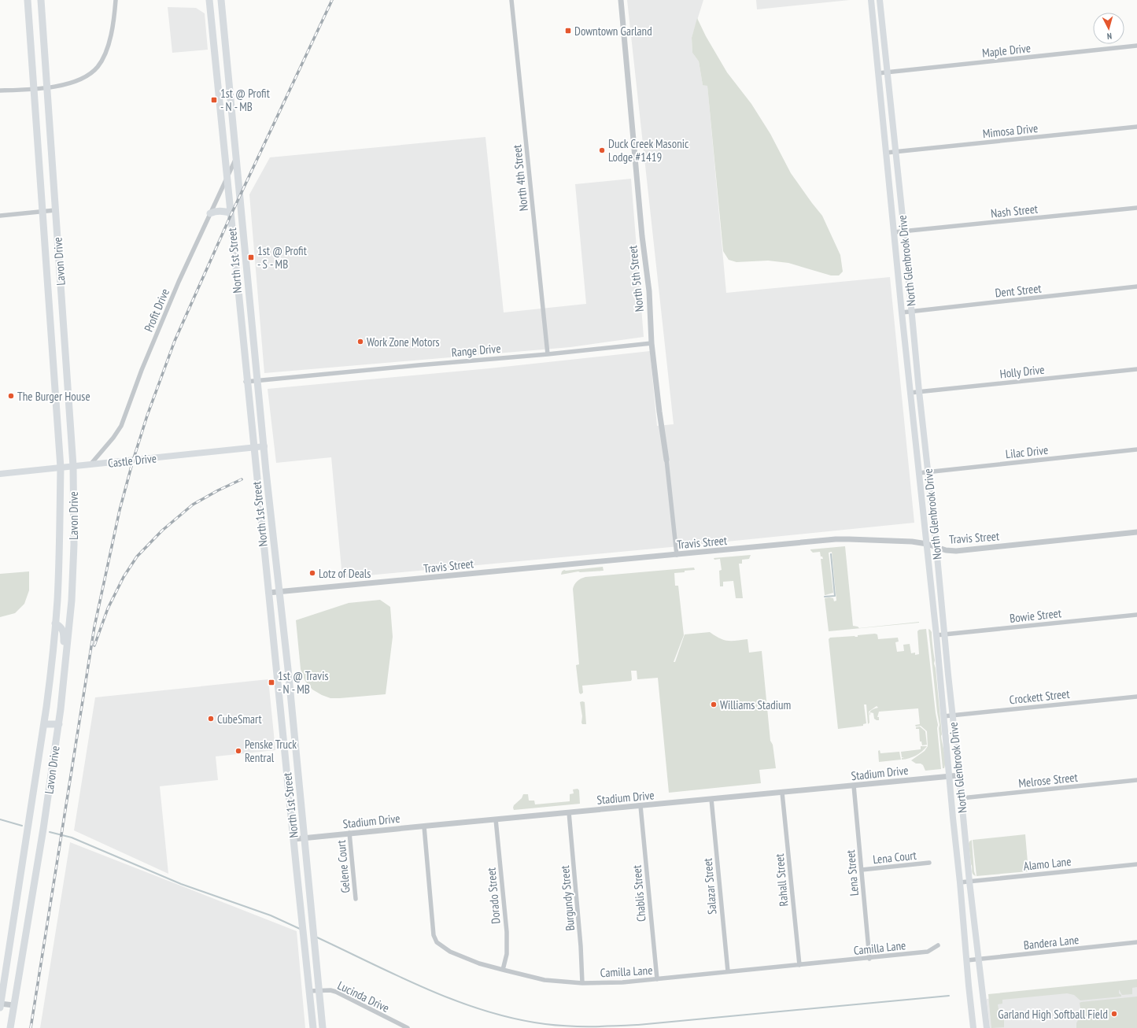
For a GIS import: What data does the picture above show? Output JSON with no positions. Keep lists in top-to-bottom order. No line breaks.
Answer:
{"streets":{"main road":["North 1st Street","North Glenbrook Drive","Lavon Drive","Castle Drive"],"street":["Maple Drive","Mimosa Drive","North 4th Street","Nash Street","North 5th Street","Dent Street","Profit Drive","Range Drive","Holly Drive","Lilac Drive","Travis Street","Bowie Street","Crockett Street","Stadium Drive","Melrose Street","Lena Court","Alamo Lane","Gelene Court","Lena Street","Rahall Street","Salazar Street","Chablis Street","Dorado Street","Burgundy Street","Bandera Lane","Camilla Lane","Lucinda Drive"]},"crossings":[["Maple Drive","North Glenbrook Drive"],["Mimosa Drive","North Glenbrook Drive"],["North 4th Street","Range Drive"],["Nash Street","North Glenbrook Drive"],["North 1st Street","Profit Drive"],["North 1st Street","Range Drive"],["North 1st Street","Castle Drive"],["North 1st Street","Travis Street"],["North 1st Street","Stadium Drive"],["North 1st Street","Lucinda Drive"],["North Glenbrook Drive","Dent Street"],["North Glenbrook Drive","Holly Drive"],["North Glenbrook Drive","Lilac Drive"],["North Glenbrook Drive","Travis Street"],["North Glenbrook Drive","Bowie Street"],["North Glenbrook Drive","Crockett Street"],["North Glenbrook Drive","Stadium Drive"],["North Glenbrook Drive","Melrose Street"],["North Glenbrook Drive","Alamo Lane"],["North Glenbrook Drive","Bandera Lane"],["Lavon Drive","Castle Drive"],["North 5th Street","Range Drive"],["North 5th Street","Travis Street"],["Profit Drive","Castle Drive"],["Stadium Drive","Gelene Court"],["Stadium Drive","Lena Street"],["Stadium Drive","Rahall Street"],["Stadium Drive","Salazar Street"],["Stadium Drive","Chablis Street"],["Stadium Drive","Dorado Street"],["Stadium Drive","Burgundy Street"],["Stadium Drive","Camilla Lane"],["Lena Court","Lena Street"],["Lena Street","Camilla Lane"],["Rahall Street","Camilla Lane"],["Salazar Street","Camilla Lane"],["Chablis Street","Camilla Lane"],["Dorado Street","Camilla Lane"],["Burgundy Street","Camilla Lane"]],"places":{"transit":["Downtown Garland","1st @ Profit - N - MB","1st @ Profit - S - MB","1st @ Travis - N - MB"],"other":["Duck Creek Masonic Lodge #1419","Work Zone Motors","The Burger House","Lotz of Deals","Williams Stadium","CubeSmart","Penske Truck Rentral","Garland High Softball Field"]},"north":"bottom"}
